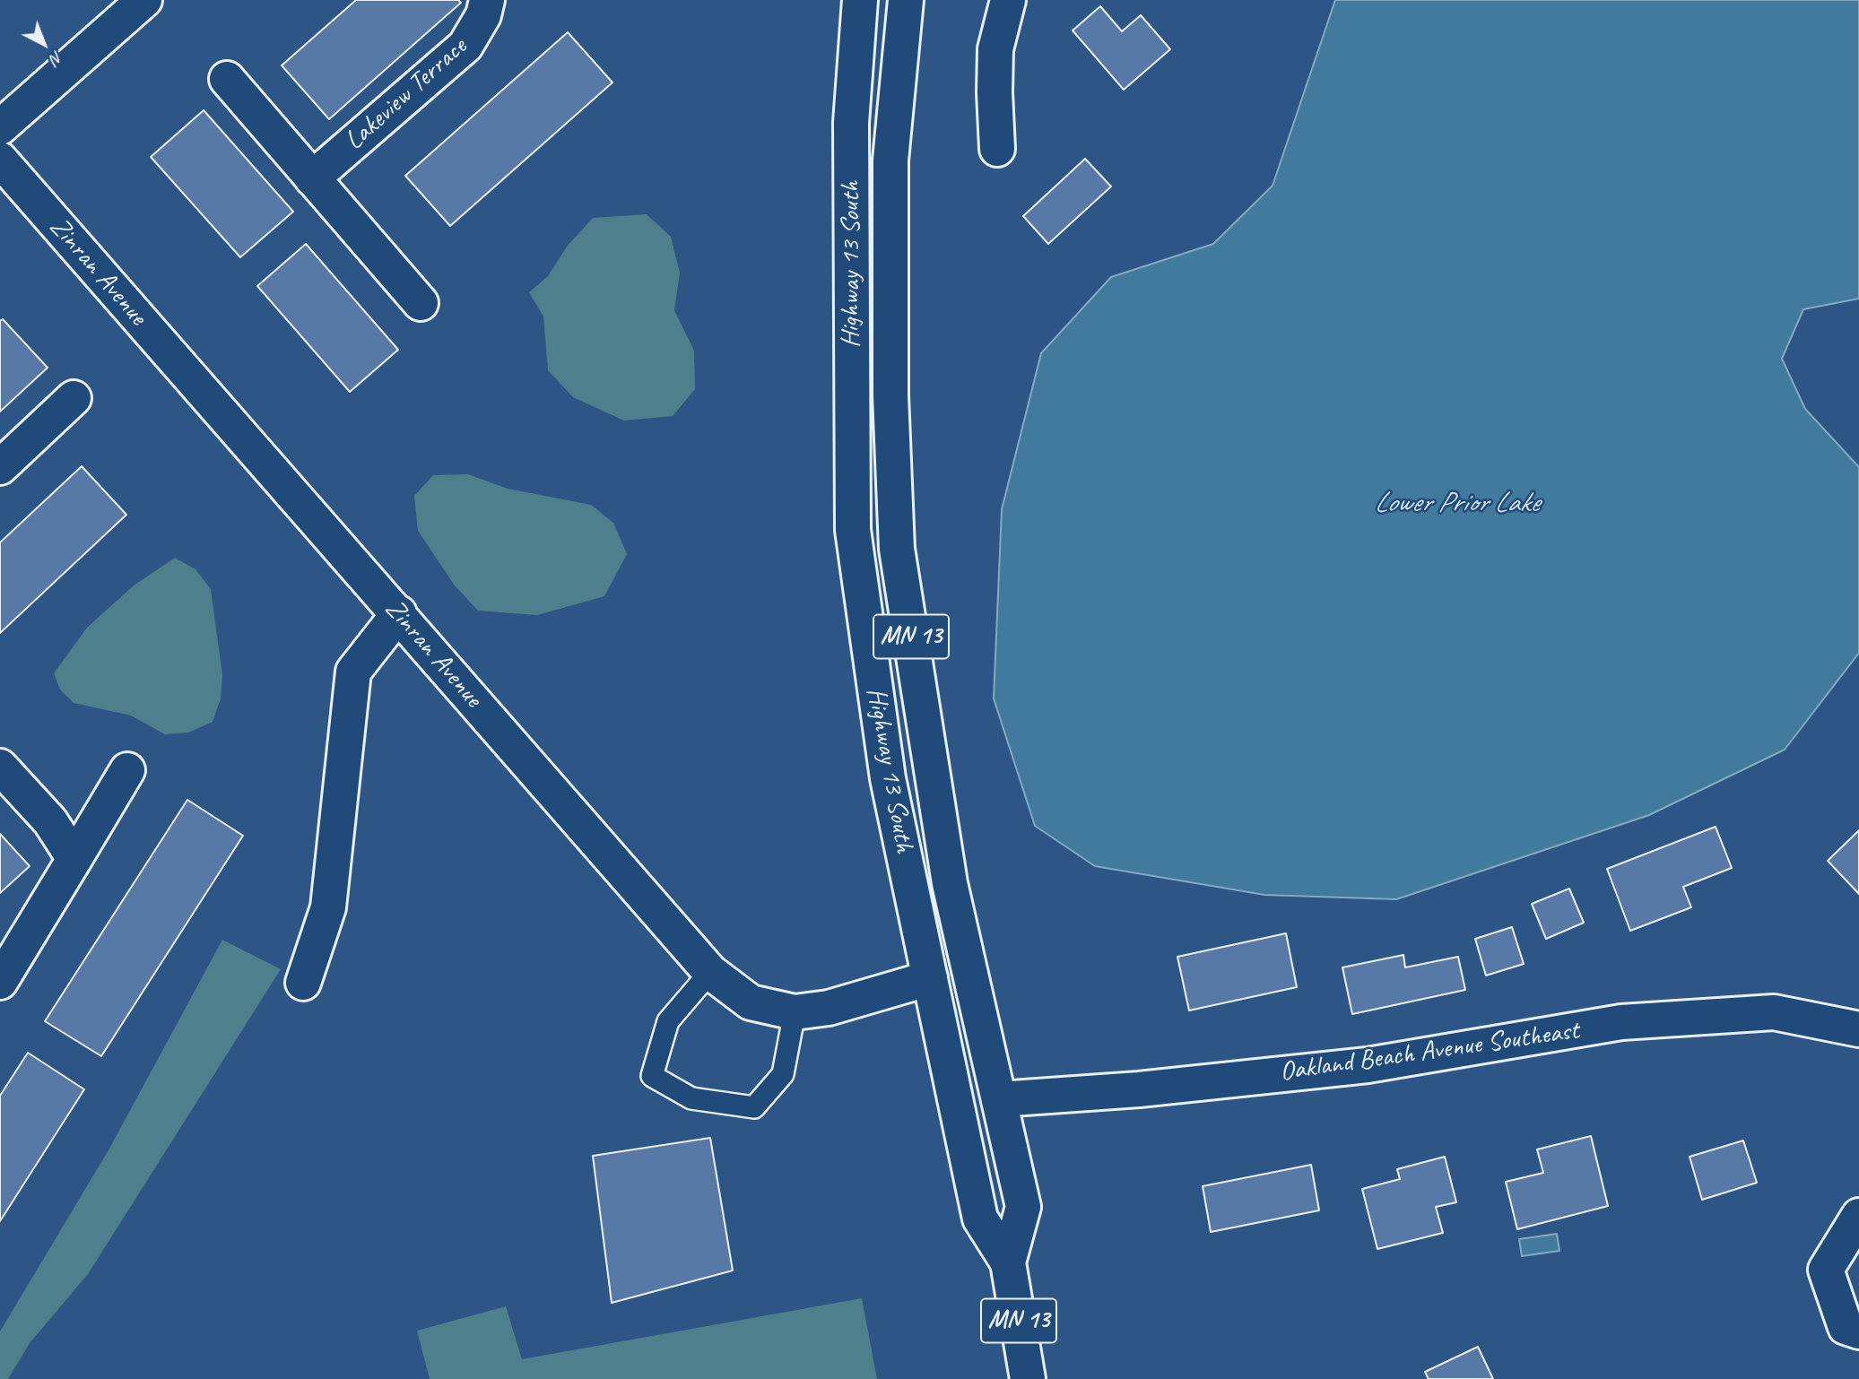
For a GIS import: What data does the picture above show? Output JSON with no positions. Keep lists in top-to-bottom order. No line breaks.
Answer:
{"streets":{"street":["Lakeview Terrace","Highway 13 South","Zinran Avenue","MN 13","Oakland Beach Avenue Southeast"]},"crossings":[["Highway 13 South","Zinran Avenue"],["Highway 13 South","Oakland Beach Avenue Southeast"]],"water":["Lower Prior Lake"],"north":"bottom right"}
